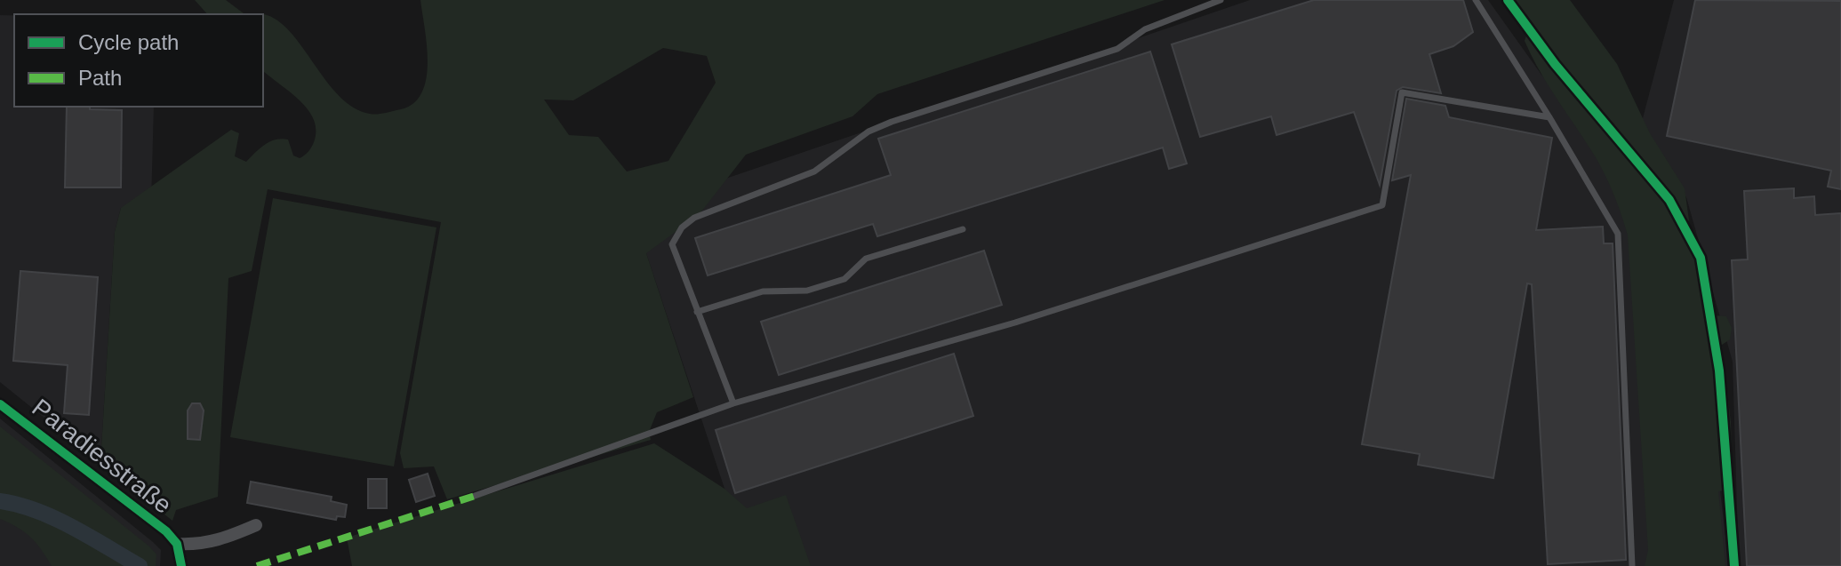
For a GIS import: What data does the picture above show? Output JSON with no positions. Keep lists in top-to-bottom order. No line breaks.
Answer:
{"streets":{"street":["Paradiesstraße"]},"legend":["Cycle path","Path"]}
